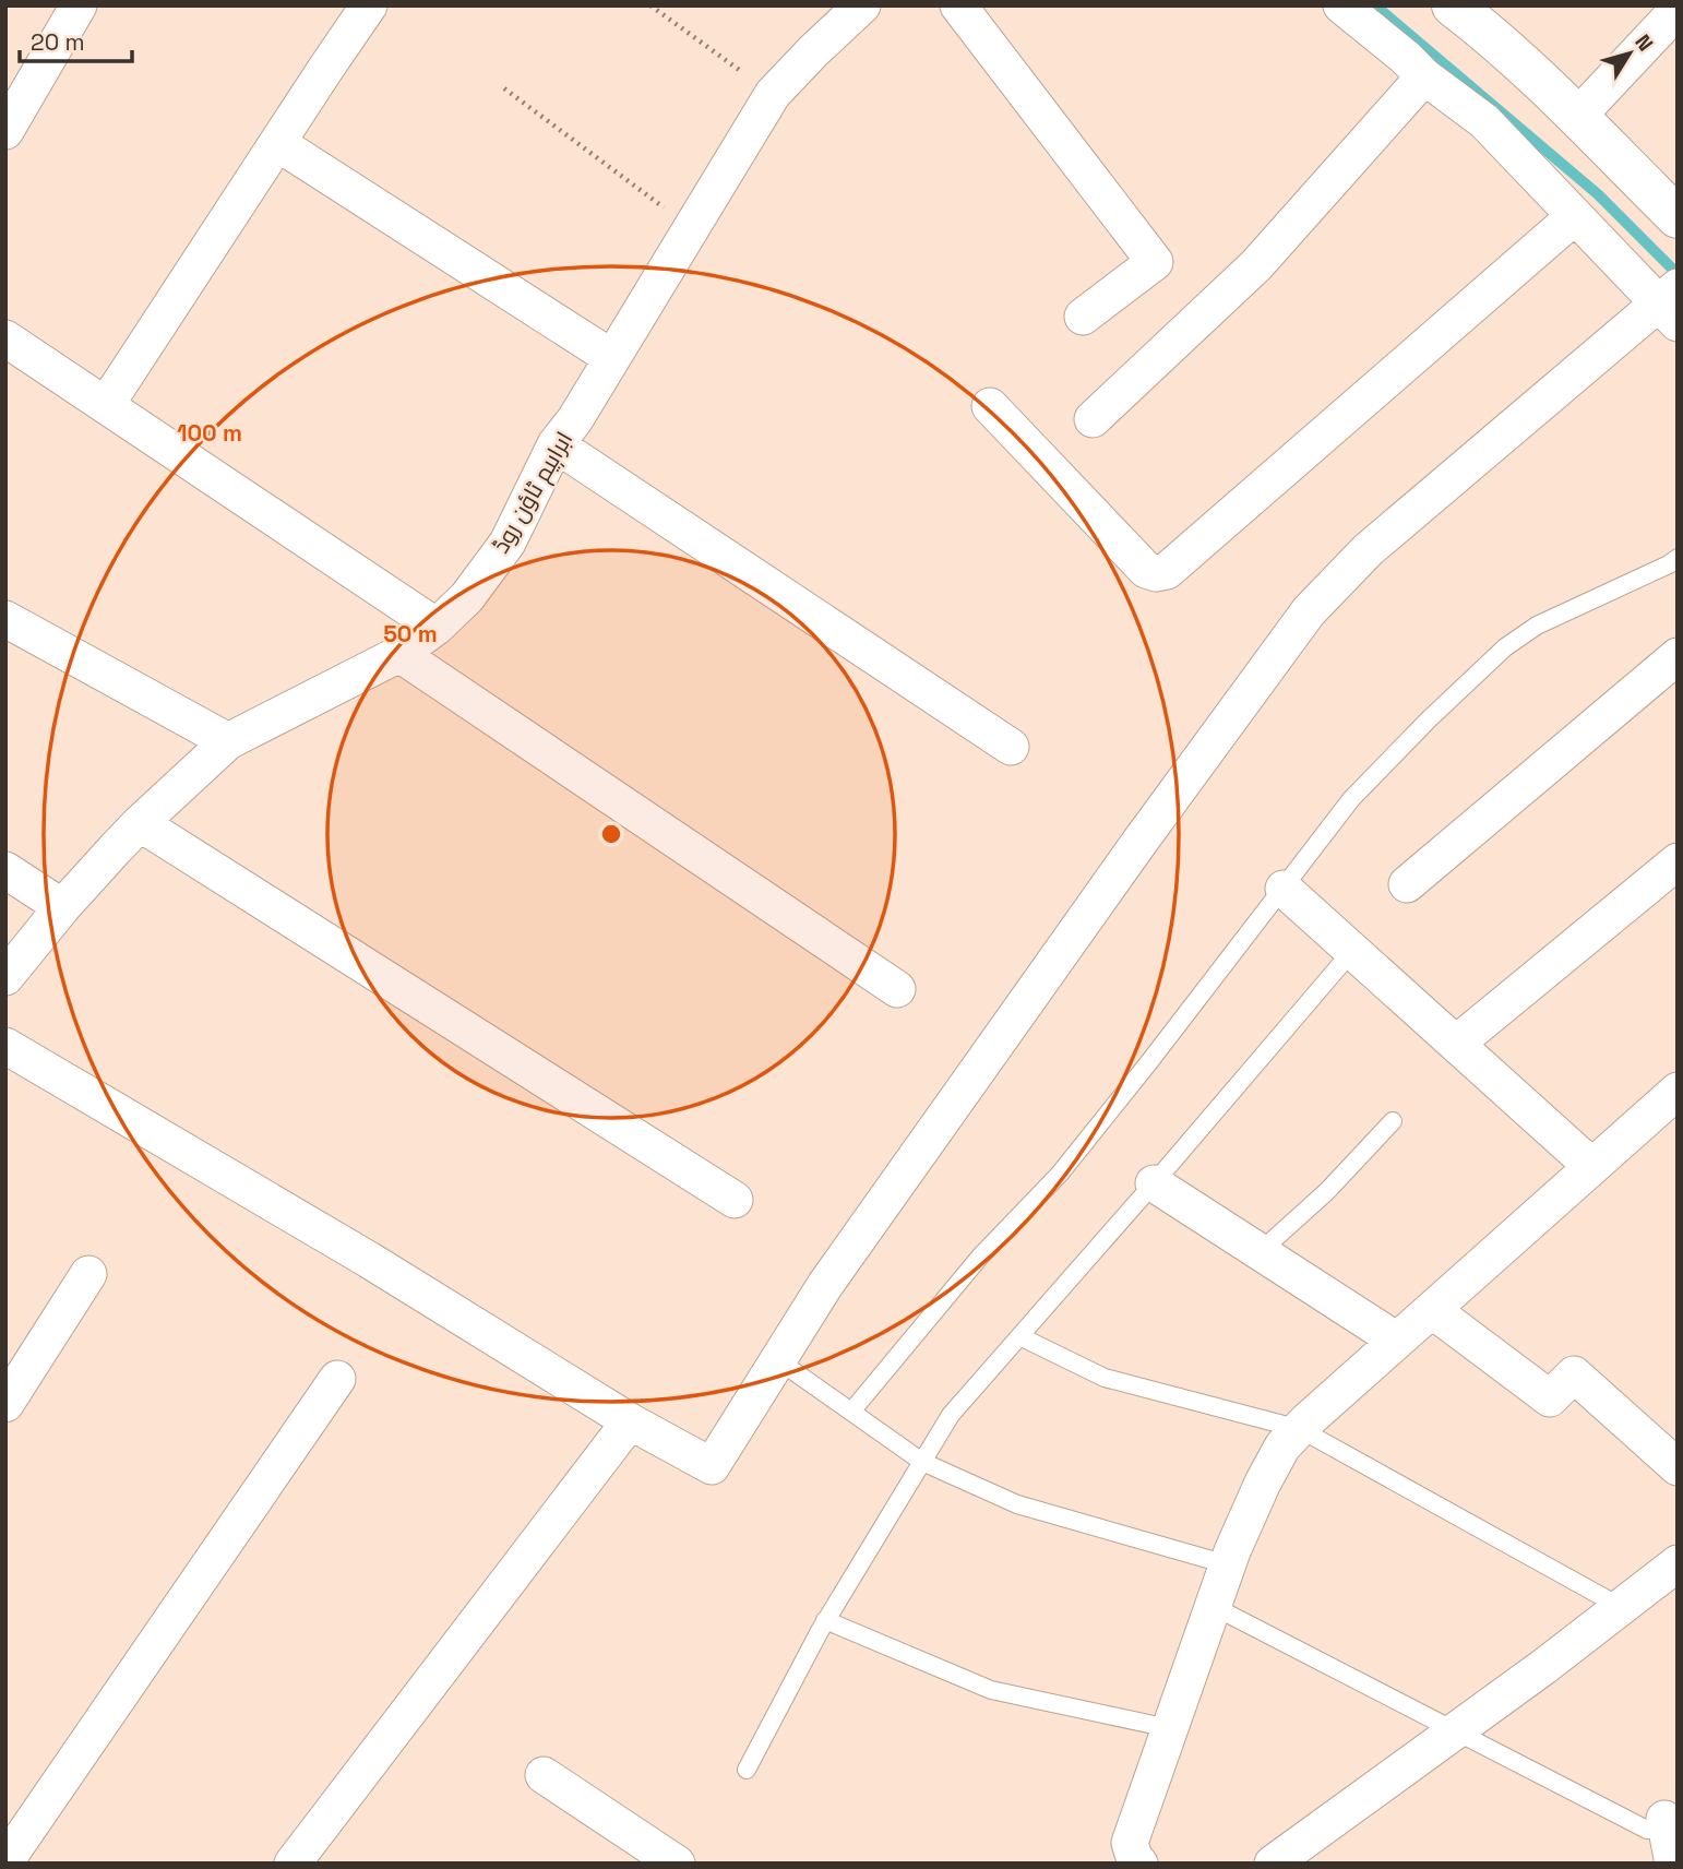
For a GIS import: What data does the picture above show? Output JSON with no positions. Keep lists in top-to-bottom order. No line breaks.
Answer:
{"streets":{"street":["ابراہیم ٹاؤن روڈ"]},"scale_bar":"20 m","north":"top right","rings":["100 m","50 m"]}
